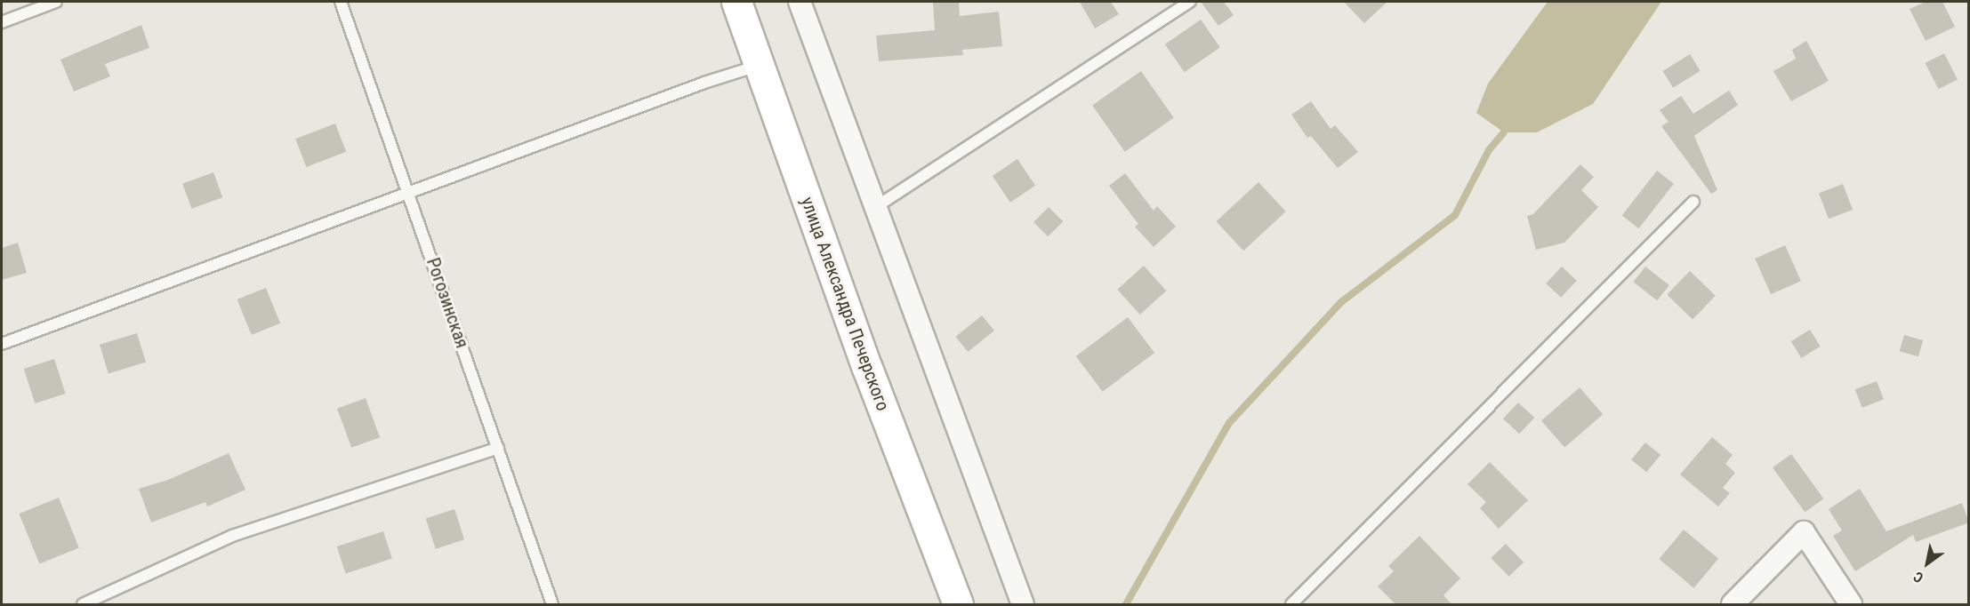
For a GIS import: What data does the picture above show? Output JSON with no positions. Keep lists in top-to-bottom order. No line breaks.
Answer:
{"streets":{"main road":["улица Александра Печерского"],"lane":["Рогозинская"]},"north":"bottom left"}
